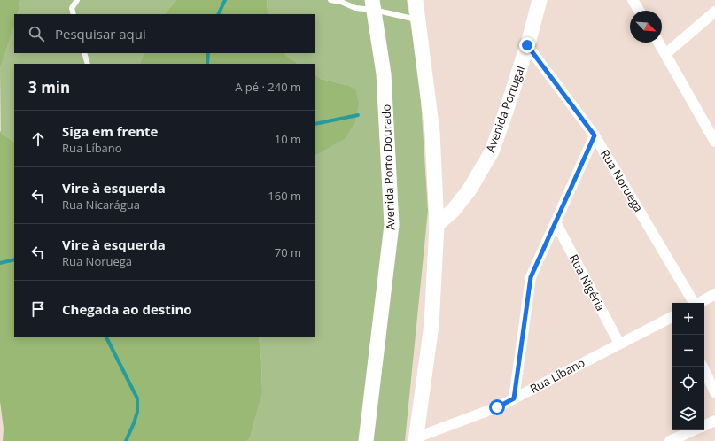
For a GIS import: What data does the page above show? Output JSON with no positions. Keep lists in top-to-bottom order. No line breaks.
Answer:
{"streets":{"street":["Avenida Portugal","Avenida Porto Dourado","Rua Noruega","Rua Nigéria","Rua Líbano"]},"crossings":[["Avenida Portugal","Rua Noruega"],["Rua Nigéria","Rua Líbano"]],"north":"bottom right","page":{"search":"Pesquisar aqui","heading":["3 min","A pé · 240 m"],"list":[["Siga em frente","Rua Líbano","10 m"],["Vire à esquerda","Rua Nicarágua","160 m"],["Vire à esquerda","Rua Noruega","70 m"],"Chegada ao destino"],"map_buttons":["+","−"]}}
